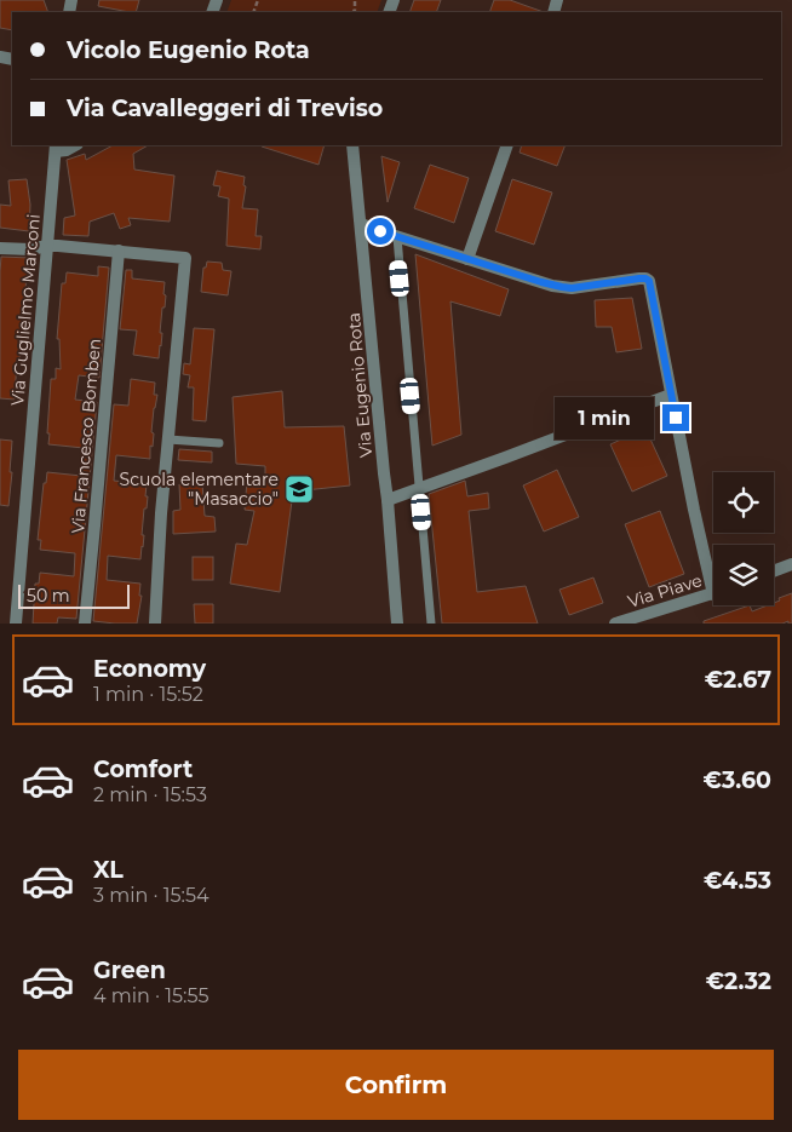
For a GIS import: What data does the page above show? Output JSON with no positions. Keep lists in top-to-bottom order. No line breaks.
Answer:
{"streets":{"street":["Via Guglielmo Marconi","Via Eugenio Rota","Via Francesco Bomben","Via Piave"]},"places":{"school or university":["Scuola elementare \"Masaccio\""]},"scale_bar":"50 m","page":{"banner":["Vicolo Eugenio Rota","Via Cavalleggeri di Treviso"],"bubble":"1 min","scale":"50 m","list":[{"name":"Economy","note":"1 min · 15:52","value":"€2.67"},{"name":"Comfort","note":"2 min · 15:53","value":"€3.60"},{"name":"XL","note":"3 min · 15:54","value":"€4.53"},{"name":"Green","note":"4 min · 15:55","value":"€2.32"}],"buttons":"Confirm"}}
